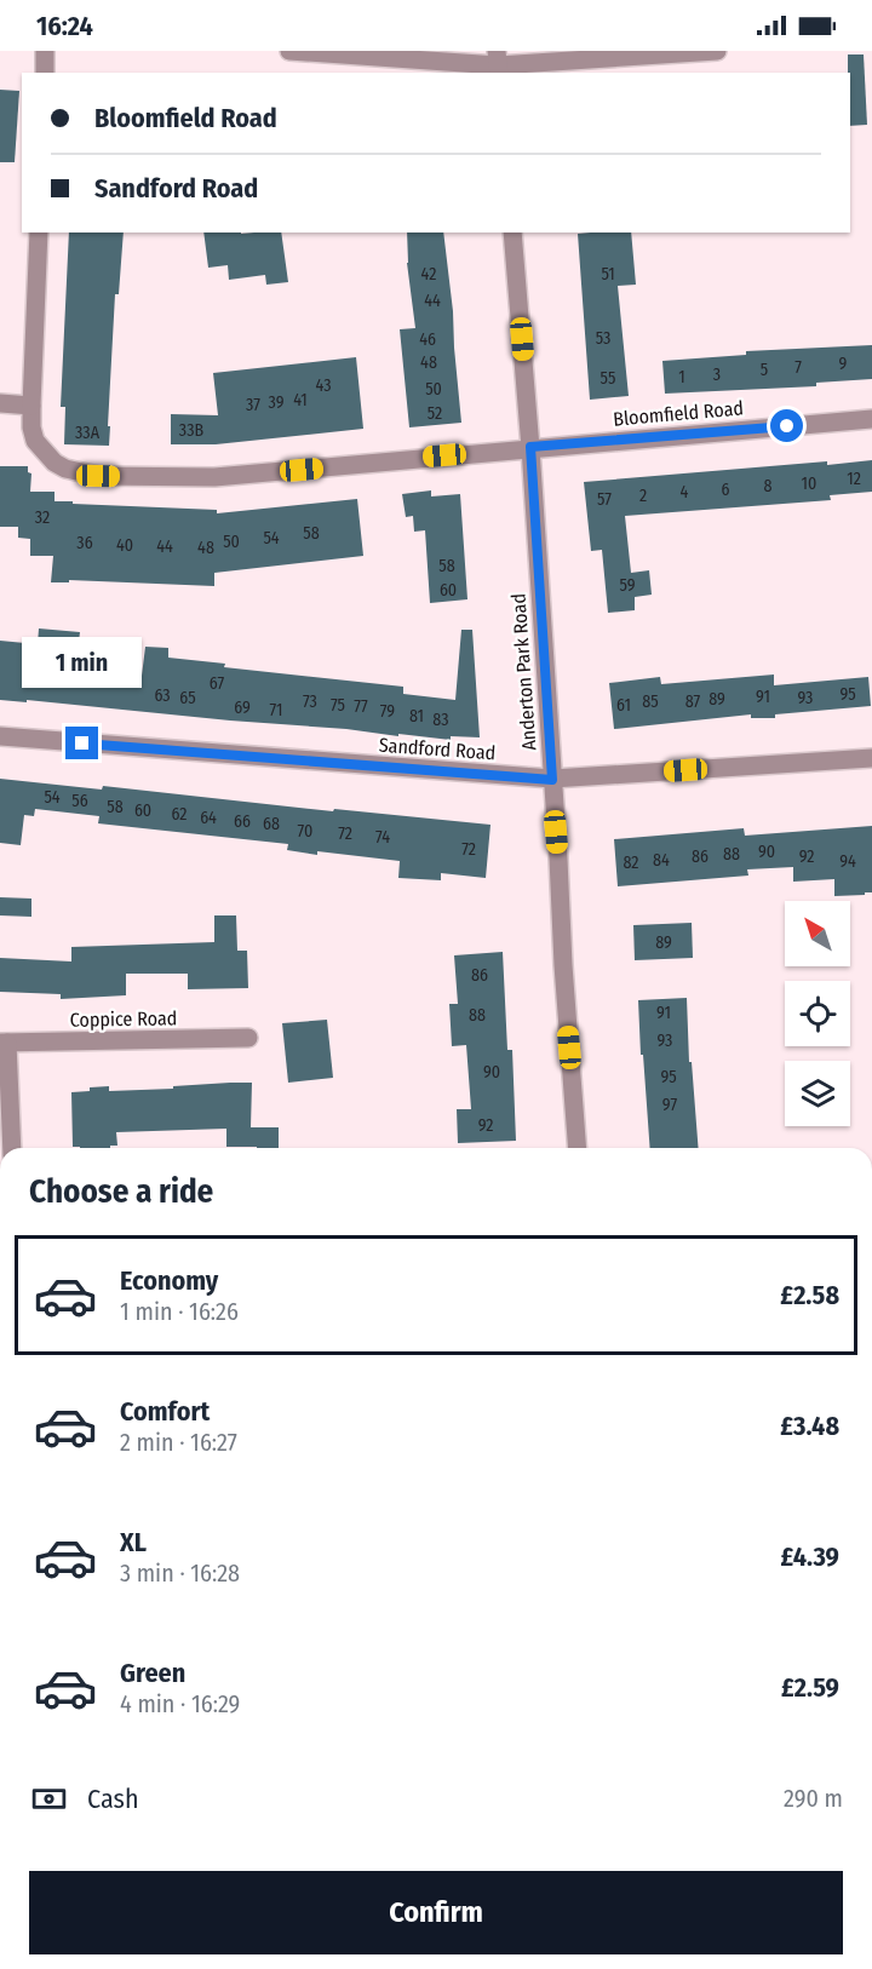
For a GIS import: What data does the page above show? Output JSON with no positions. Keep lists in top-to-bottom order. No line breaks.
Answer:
{"streets":{"street":["Bloomfield Road","Anderton Park Road","Sandford Road","Coppice Road"]},"crossings":[["Bloomfield Road","Anderton Park Road"],["Anderton Park Road","Sandford Road"]],"house_numbers":["42","51","44","53","46","48","9","7","5","3","1","55","43","50","41","39","37","52","33B","33A","12","10","8","6","4","2","57","32","58","54","50","36","40","44","48","58","59","60","67","95","63","91","65","93","89","73","85","87","75","61","77","69","71","79","81","83","54","56","58","60","62","64","66","68","70","72","74","72","90","88","86","92","84","94","82","89","86","91","88","93","90","95","97","92"],"north":"top left","page":{"status":"16:24","banner":["Bloomfield Road","Sandford Road"],"bubble":"1 min","heading":"Choose a ride","list":[{"name":"Economy","note":"1 min · 16:26","value":"£2.58"},{"name":"Comfort","note":"2 min · 16:27","value":"£3.48"},{"name":"XL","note":"3 min · 16:28","value":"£4.39"},{"name":"Green","note":"4 min · 16:29","value":"£2.59"}],"pay":["Cash","290 m"],"buttons":"Confirm"}}
